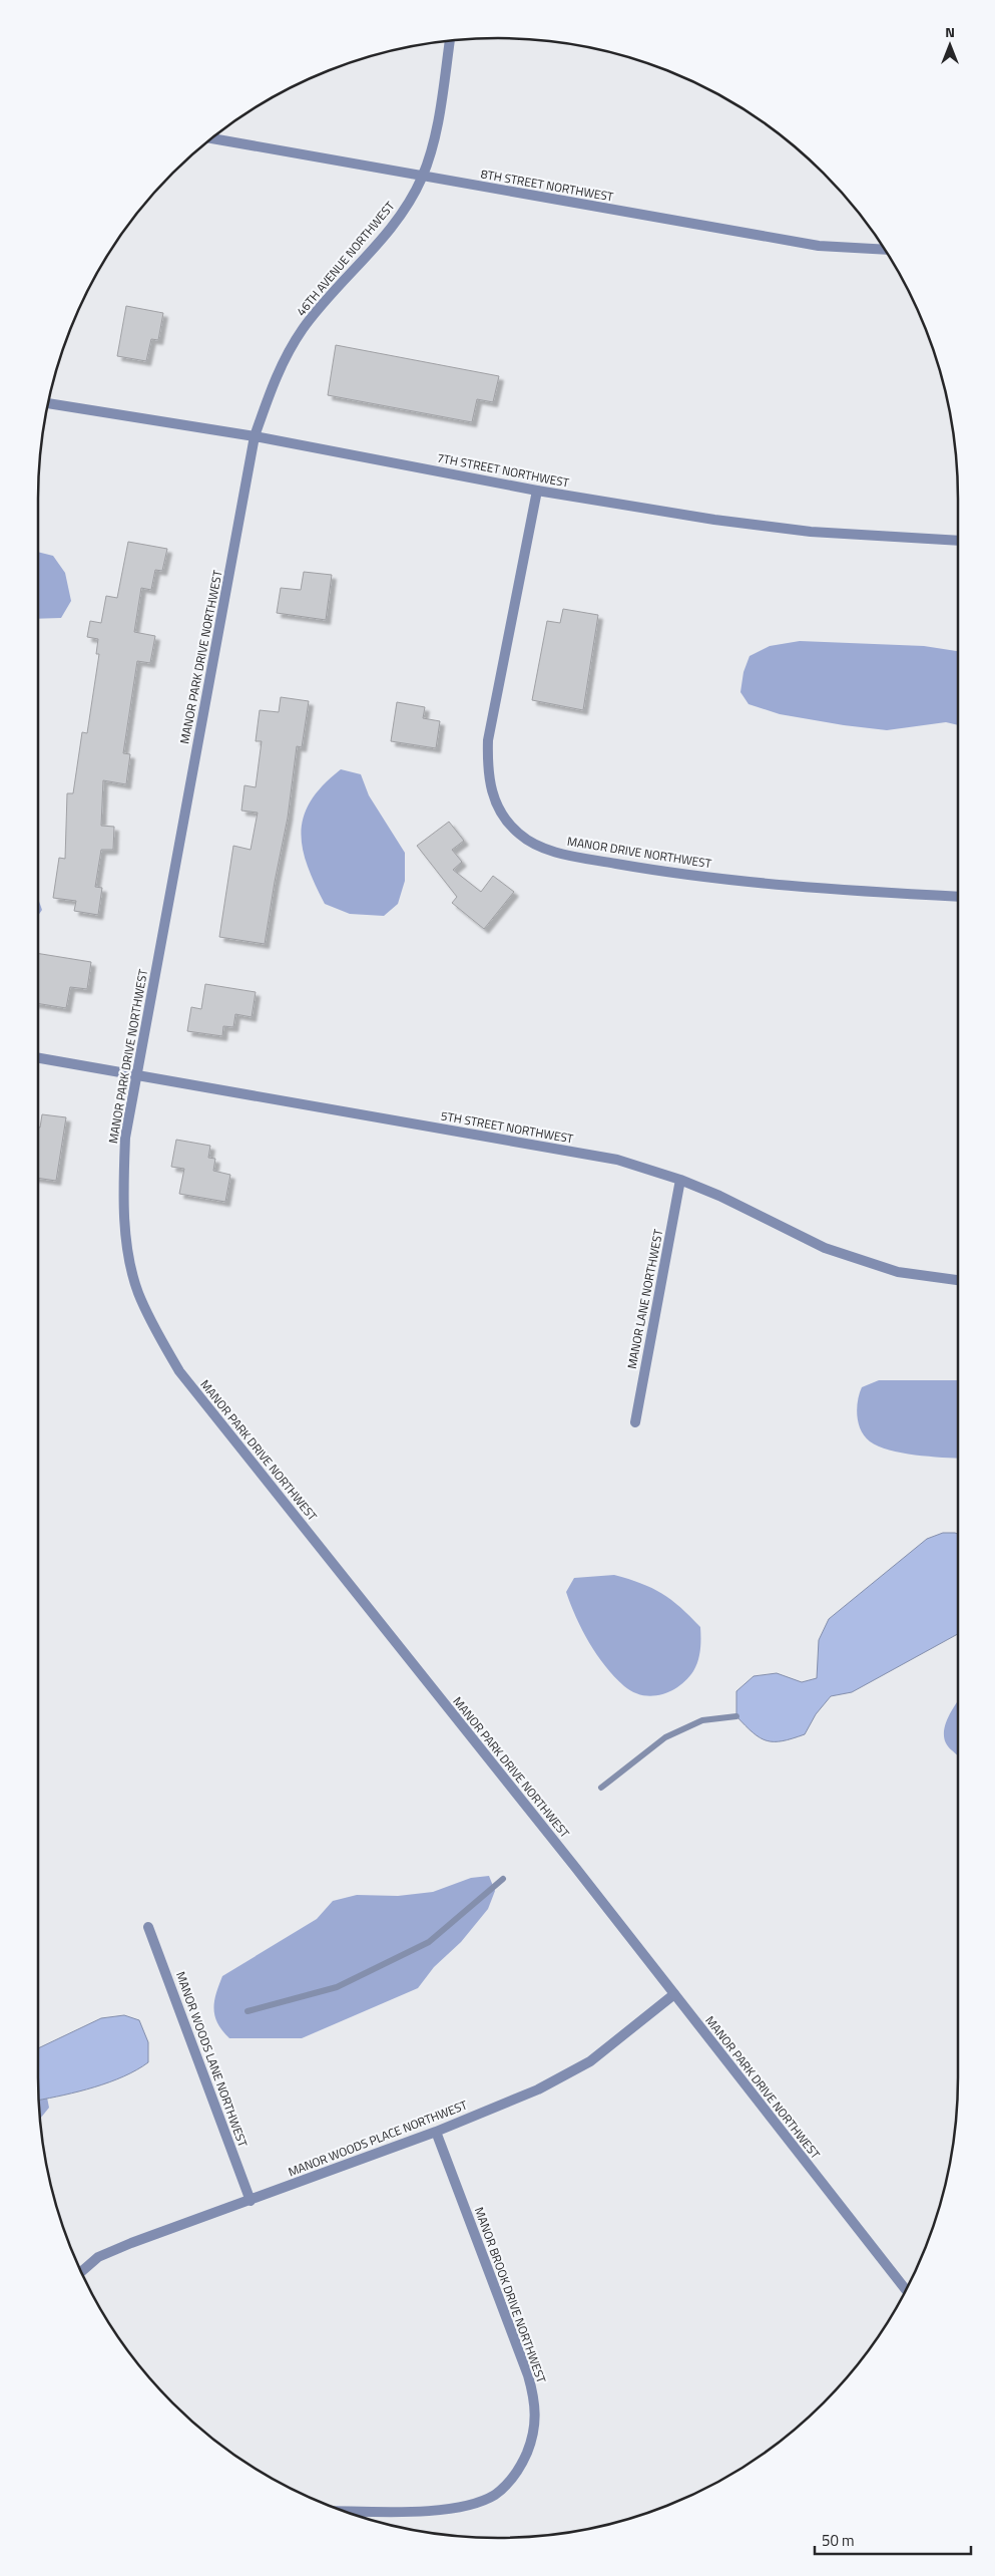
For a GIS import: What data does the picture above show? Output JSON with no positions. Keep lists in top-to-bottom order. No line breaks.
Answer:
{"streets":{"street":["8TH STREET NORTHWEST","46TH AVENUE NORTHWEST","7TH STREET NORTHWEST","MANOR PARK DRIVE NORTHWEST","MANOR DRIVE NORTHWEST","5TH STREET NORTHWEST","MANOR LANE NORTHWEST","MANOR WOODS LANE NORTHWEST","MANOR WOODS PLACE NORTHWEST","MANOR BROOK DRIVE NORTHWEST"]},"crossings":[["8TH STREET NORTHWEST","46TH AVENUE NORTHWEST"],["46TH AVENUE NORTHWEST","7TH STREET NORTHWEST"],["46TH AVENUE NORTHWEST","MANOR PARK DRIVE NORTHWEST"],["7TH STREET NORTHWEST","MANOR PARK DRIVE NORTHWEST"],["7TH STREET NORTHWEST","MANOR DRIVE NORTHWEST"],["MANOR PARK DRIVE NORTHWEST","5TH STREET NORTHWEST"],["MANOR PARK DRIVE NORTHWEST","MANOR WOODS PLACE NORTHWEST"],["5TH STREET NORTHWEST","MANOR LANE NORTHWEST"],["MANOR WOODS LANE NORTHWEST","MANOR WOODS PLACE NORTHWEST"],["MANOR WOODS PLACE NORTHWEST","MANOR BROOK DRIVE NORTHWEST"]],"scale_bar":"50 m","north":"top"}
